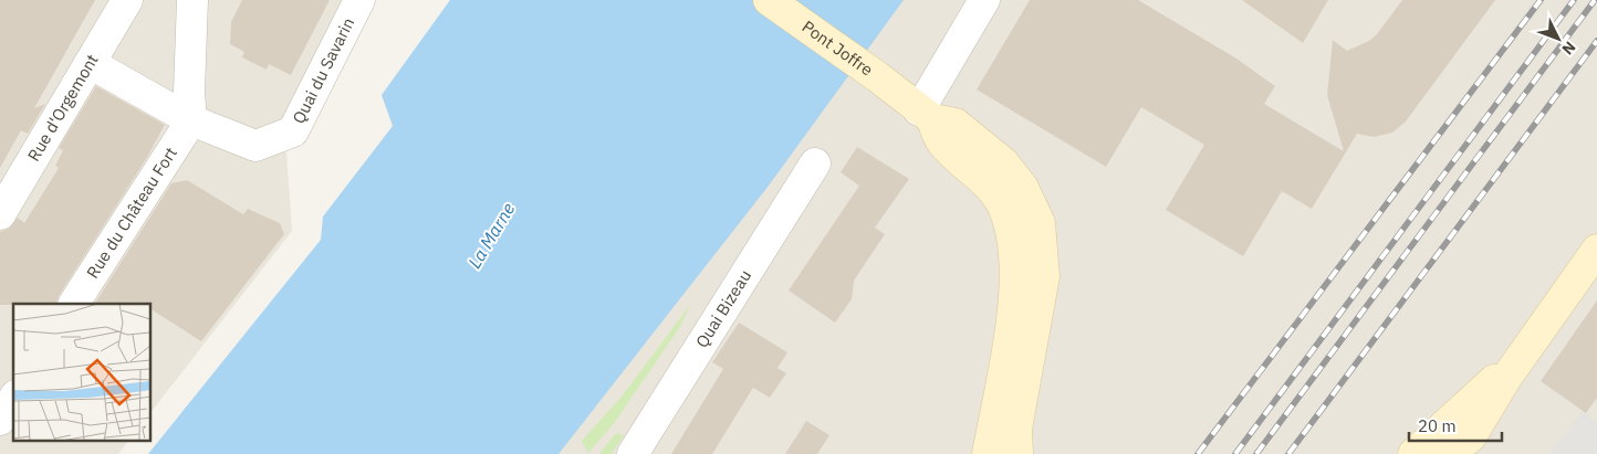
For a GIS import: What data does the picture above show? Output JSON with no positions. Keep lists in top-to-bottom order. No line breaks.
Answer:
{"streets":{"main road":["Pont Joffre"],"street":["Quai du Savarin","Rue d'Orgemont","Rue du Château Fort","Quai Bizeau"]},"crossings":[["Quai du Savarin","Rue d'Orgemont"],["Quai du Savarin","Rue du Château Fort"]],"water":["La Marne"],"scale_bar":"20 m","north":"bottom right"}
